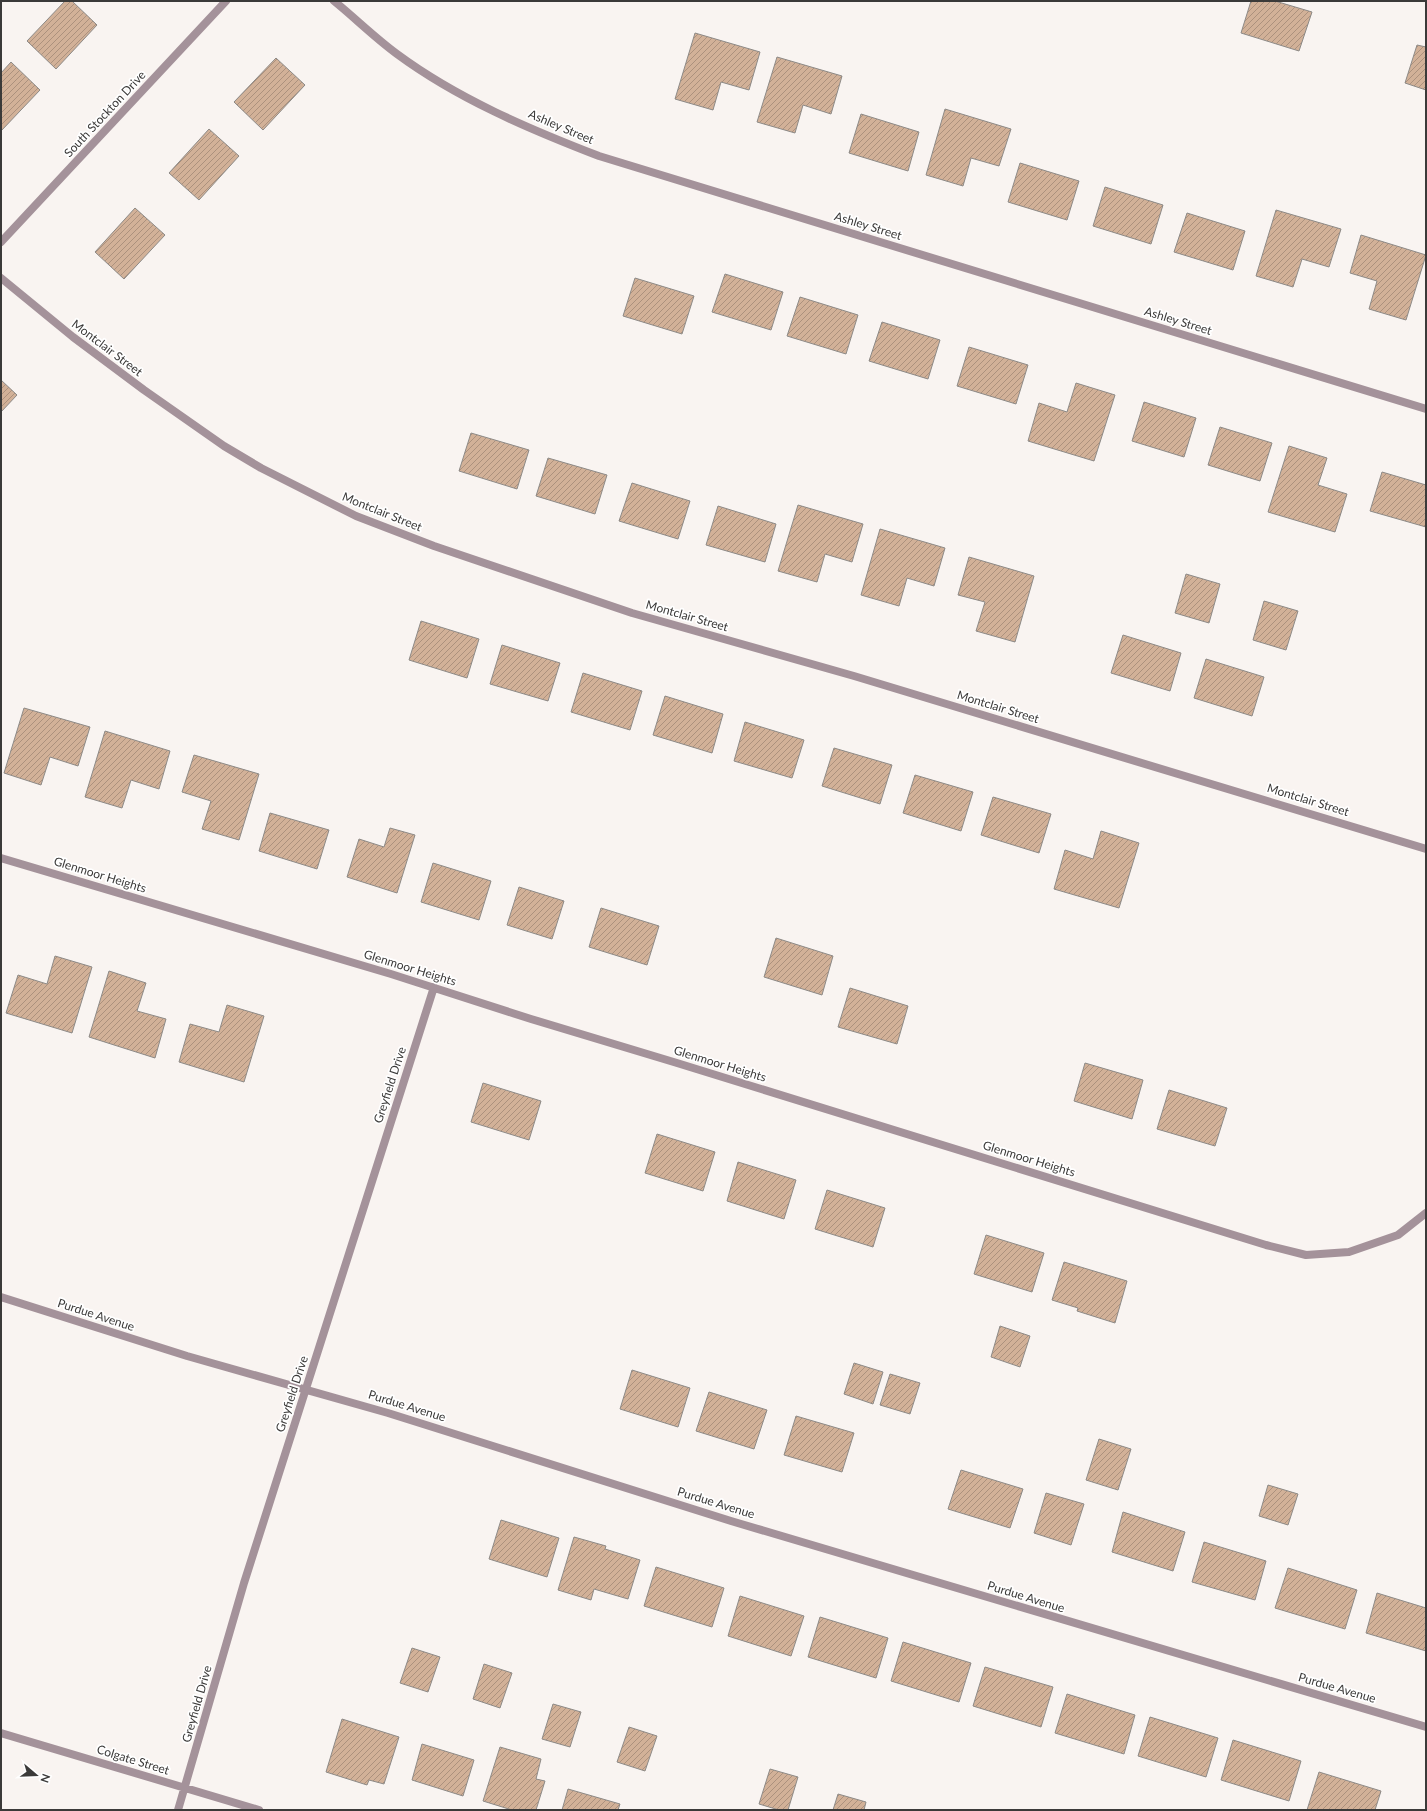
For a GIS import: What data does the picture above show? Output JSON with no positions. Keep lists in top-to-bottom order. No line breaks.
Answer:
{"streets":{"street":["South Stockton Drive","Ashley Street","Montclair Street","Glenmoor Heights","Greyfield Drive","Purdue Avenue","Colgate Street"]},"crossings":[["Glenmoor Heights","Greyfield Drive"],["Greyfield Drive","Purdue Avenue"],["Greyfield Drive","Colgate Street"]],"north":"right"}
